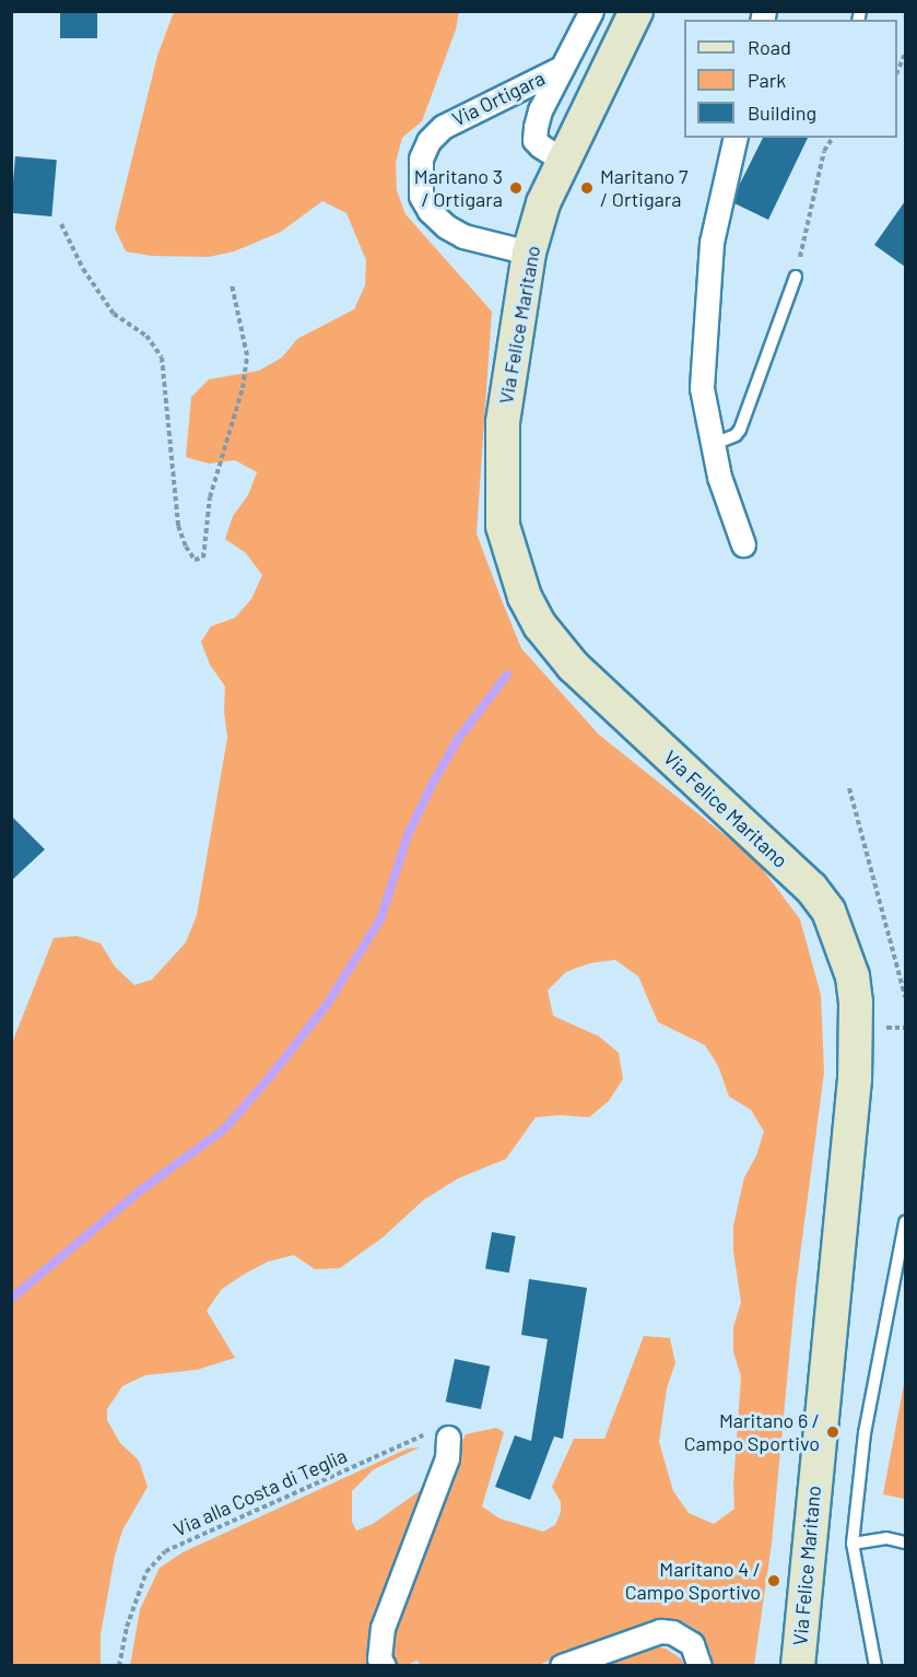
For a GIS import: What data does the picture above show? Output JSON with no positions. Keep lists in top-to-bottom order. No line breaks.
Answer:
{"streets":{"street":["Via Ortigara","Via Felice Maritano"],"path":["Via alla Costa di Teglia"]},"crossings":[["Via Ortigara","Via Felice Maritano"]],"places":["Maritano 3 / Ortigara","Maritano 7 / Ortigara","Maritano 6 / Campo Sportivo","Maritano 4 / Campo Sportivo"],"legend":["Road","Park","Building"]}
